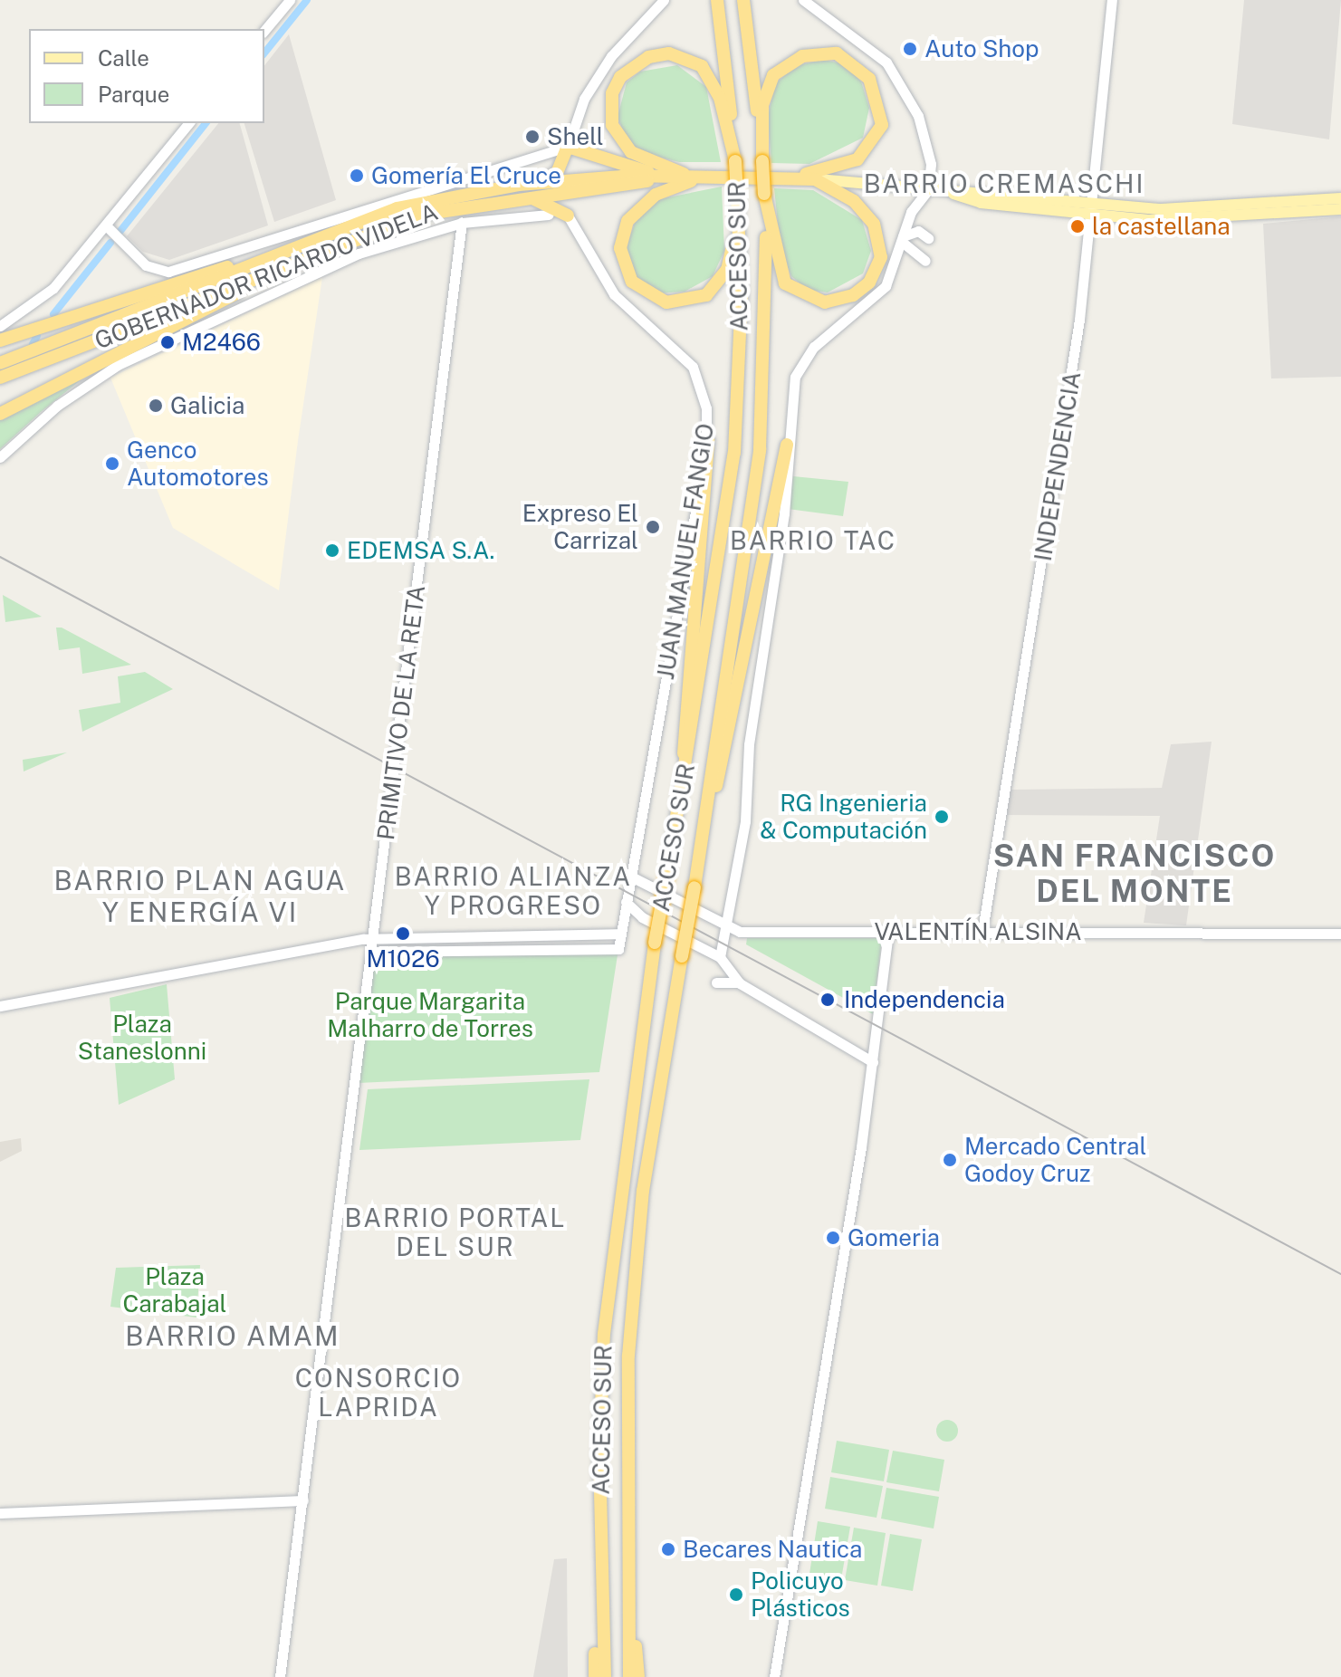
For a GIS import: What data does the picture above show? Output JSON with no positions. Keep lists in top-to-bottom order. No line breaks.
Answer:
{"streets":{"highway":["ACCESO SUR","GOBERNADOR RICARDO VIDELA"],"street":["INDEPENDENCIA","JUAN MANUEL FANGIO","PRIMITIVO DE LA RETA","VALENTÍN ALSINA"]},"crossings":[["INDEPENDENCIA","VALENTÍN ALSINA"],["JUAN MANUEL FANGIO","PRIMITIVO DE LA RETA"],["JUAN MANUEL FANGIO","VALENTÍN ALSINA"]],"districts":["BARRIO CREMASCHI","BARRIO TAC","SAN FRANCISCO DEL MONTE","BARRIO ALIANZA Y PROGRESO","BARRIO PLAN AGUA Y ENERGÍA VI","BARRIO PORTAL DEL SUR","BARRIO AMAM","CONSORCIO LAPRIDA"],"parks":["Parque Margarita Malharro de Torres","Plaza Staneslonni","Plaza Carabajal"],"places":["Auto Shop","Shell","Gomería El Cruce","la castellana","M2466","Galicia","Genco Automotores","Expreso El Carrizal","EDEMSA S.A.","RG Ingenieria & Computación","M1026","Independencia","Mercado Central Godoy Cruz","Gomeria","Becares Nautica","Policuyo Plásticos"],"legend":["Calle","Parque"]}
